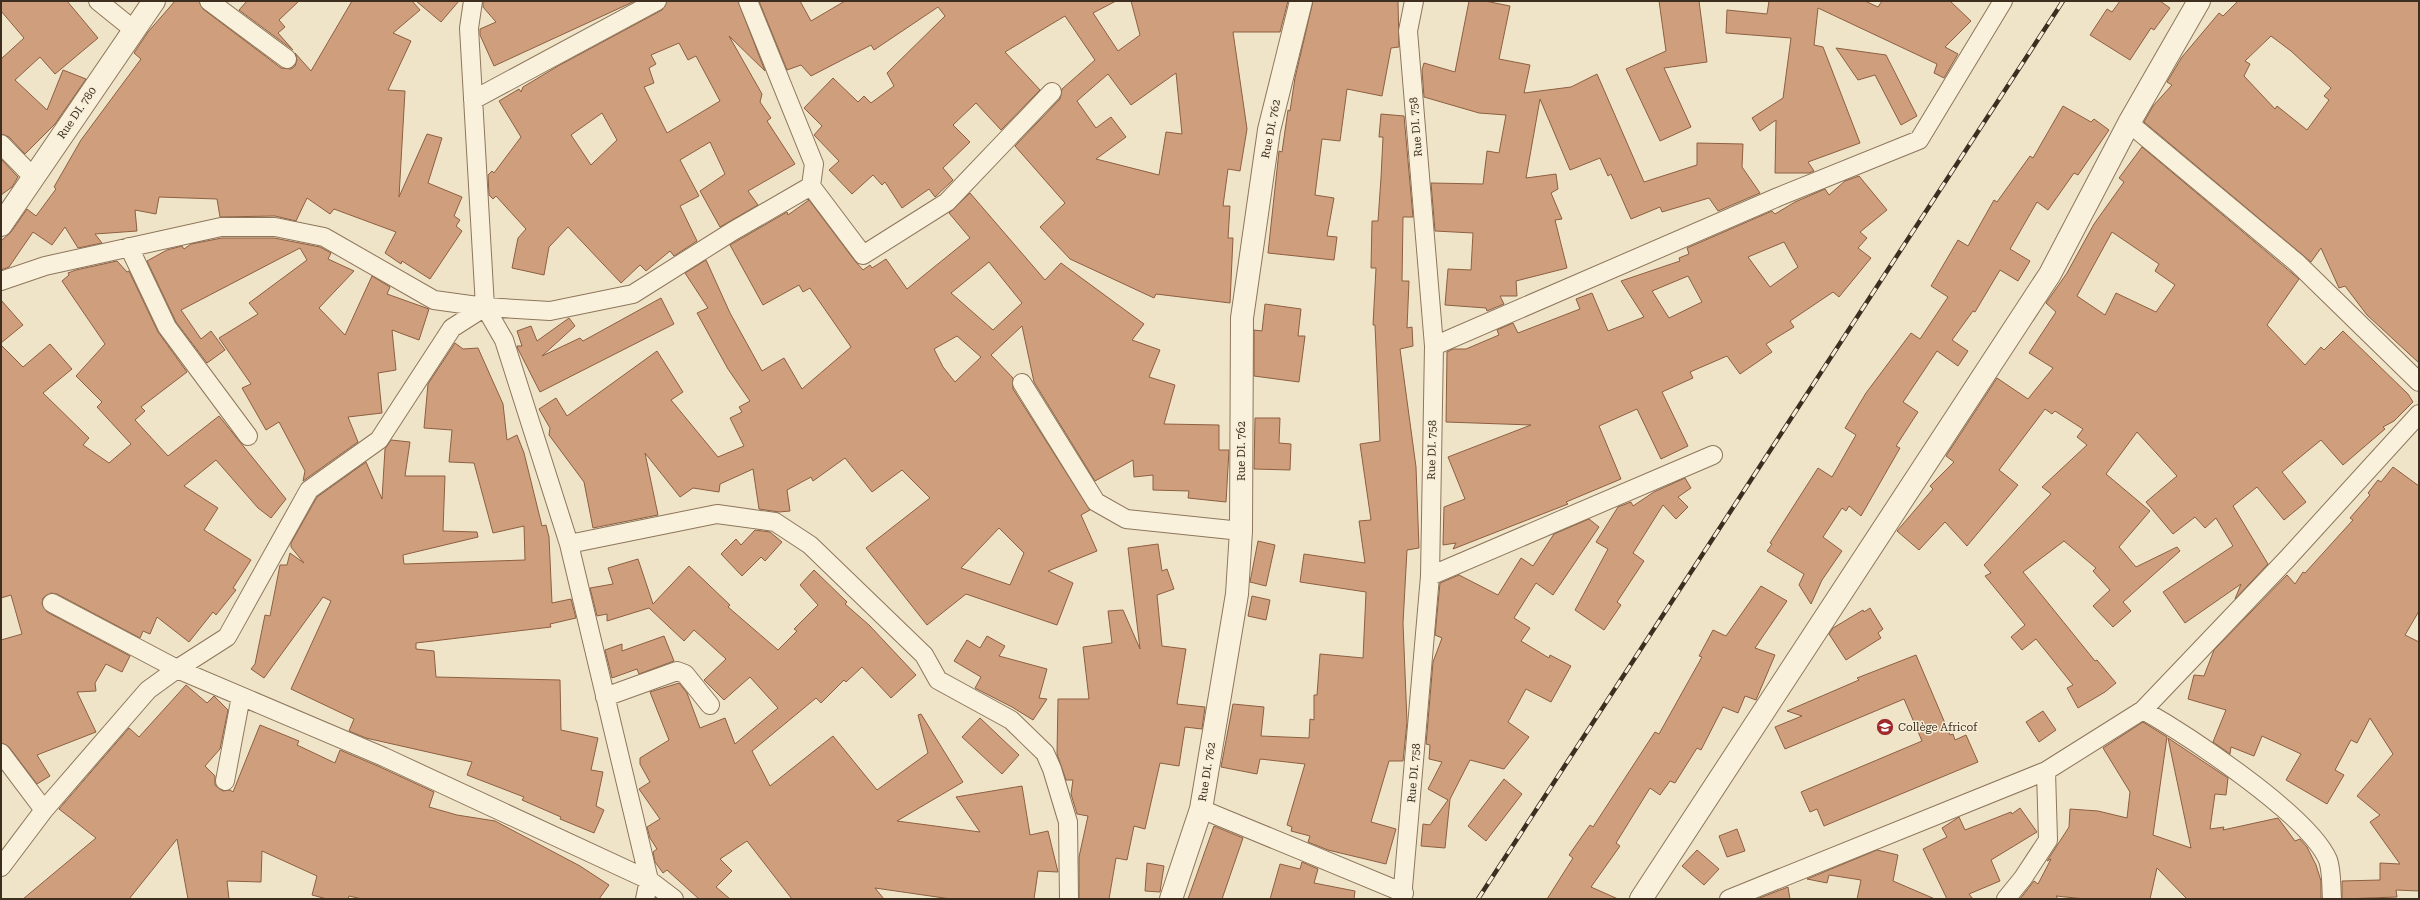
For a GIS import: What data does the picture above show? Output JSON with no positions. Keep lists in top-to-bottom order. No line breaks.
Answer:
{"streets":{"street":["Rue DI. 780","Rue DI. 758","Rue DI. 762"]},"places":{"school or university":["Collège Africof"]}}
